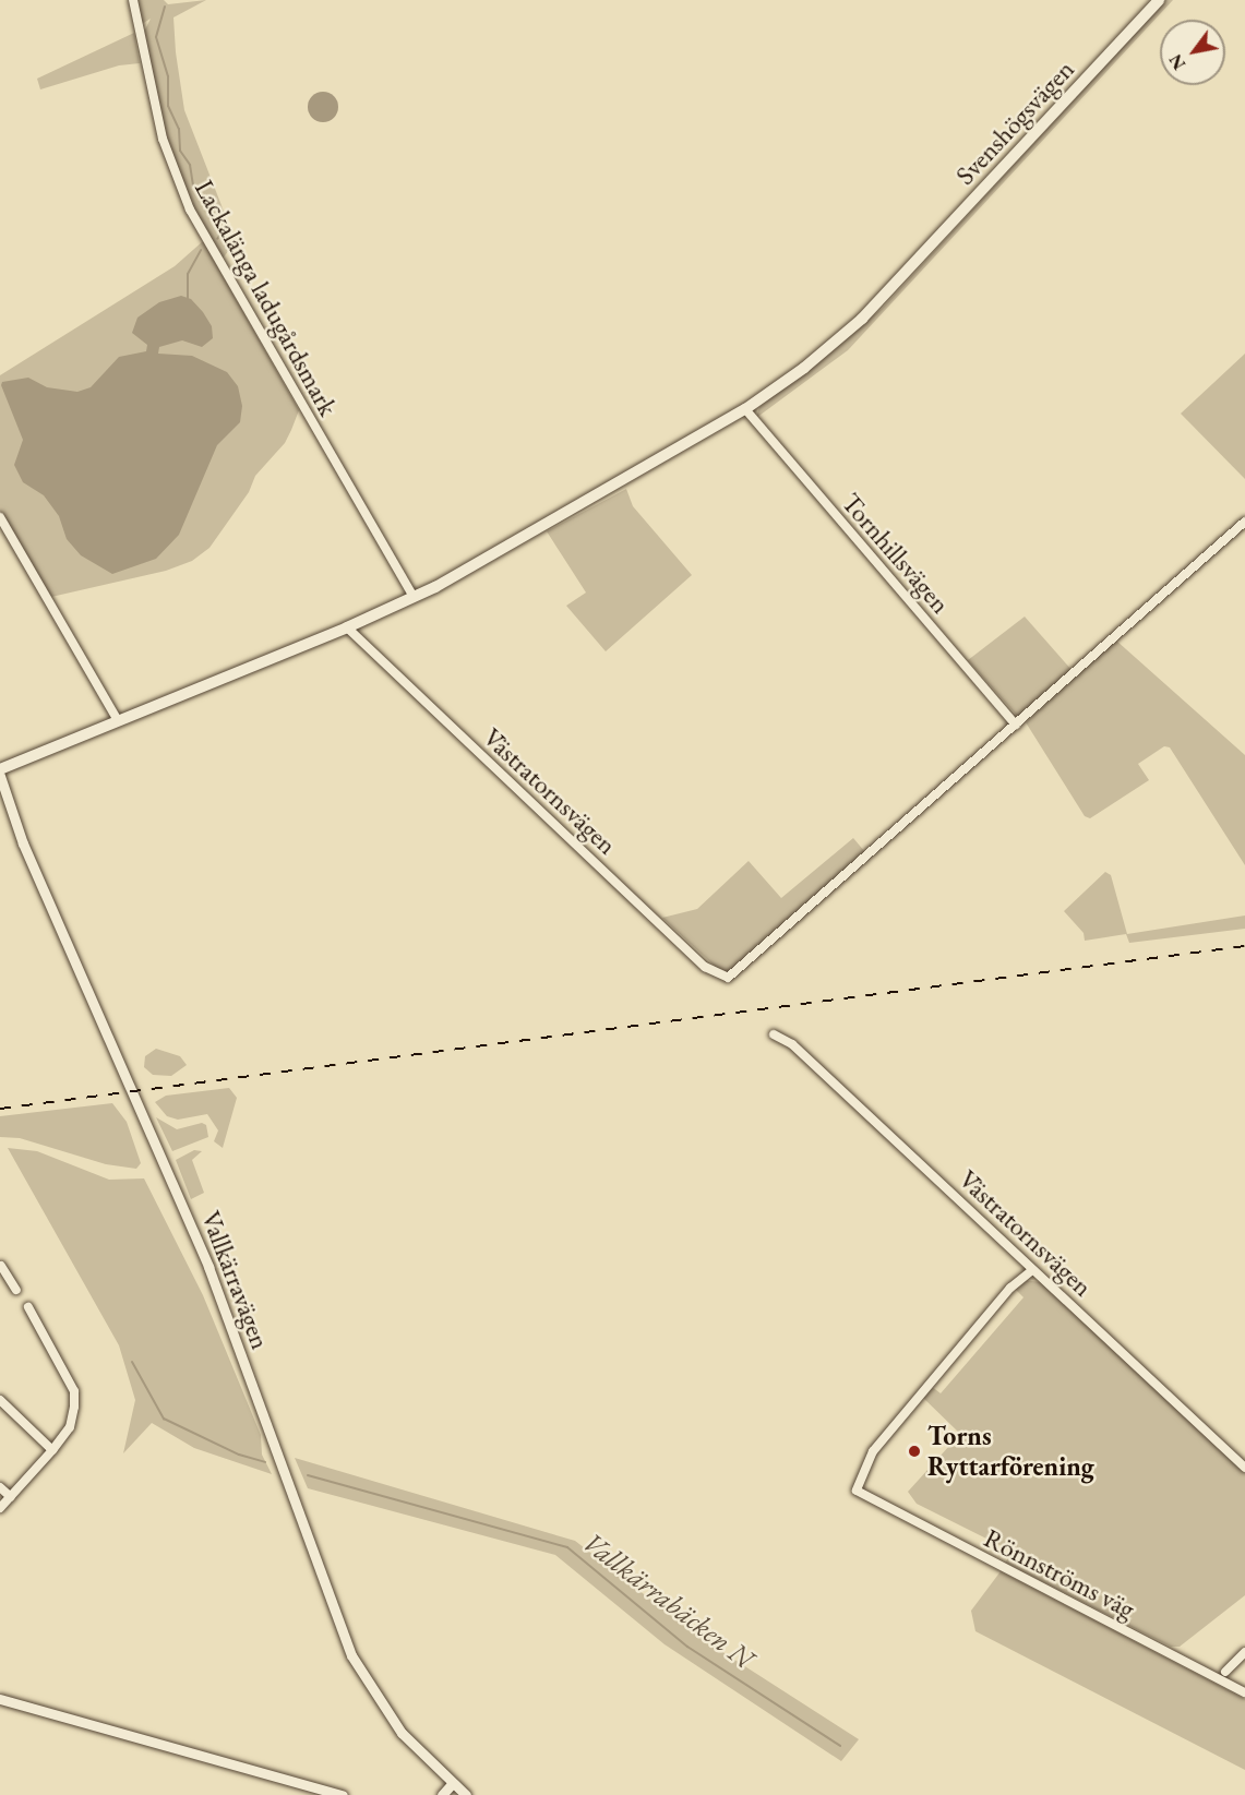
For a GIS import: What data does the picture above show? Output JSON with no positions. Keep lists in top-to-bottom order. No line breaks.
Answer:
{"streets":{"main road":["Svenshögsvägen"],"street":["Lackalänga ladugårdsmark","Tornhillsvägen","Västratornsvägen","Vallkärravägen","Rönnströms väg"]},"crossings":[["Svenshögsvägen","Lackalänga ladugårdsmark"],["Svenshögsvägen","Tornhillsvägen"],["Svenshögsvägen","Västratornsvägen"],["Tornhillsvägen","Västratornsvägen"],["Västratornsvägen","Rönnströms väg"]],"water":["Vallkärrabäcken N"],"places":["Torns Ryttarförening"],"north":"bottom left"}
